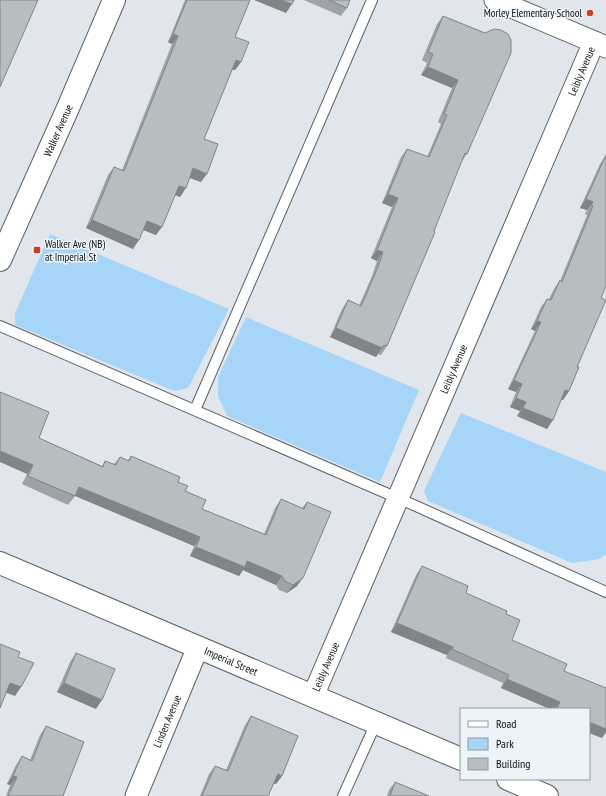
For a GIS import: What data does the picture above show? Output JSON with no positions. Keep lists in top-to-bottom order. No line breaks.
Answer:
{"streets":{"street":["Leibly Avenue","Walker Avenue","Imperial Street","Linden Avenue"]},"crossings":[["Leibly Avenue","Imperial Street"],["Imperial Street","Linden Avenue"]],"places":{"other":["Morley Elementary School"],"transit":["Walker Ave (NB) at Imperial St"]},"legend":["Road","Park","Building"]}
